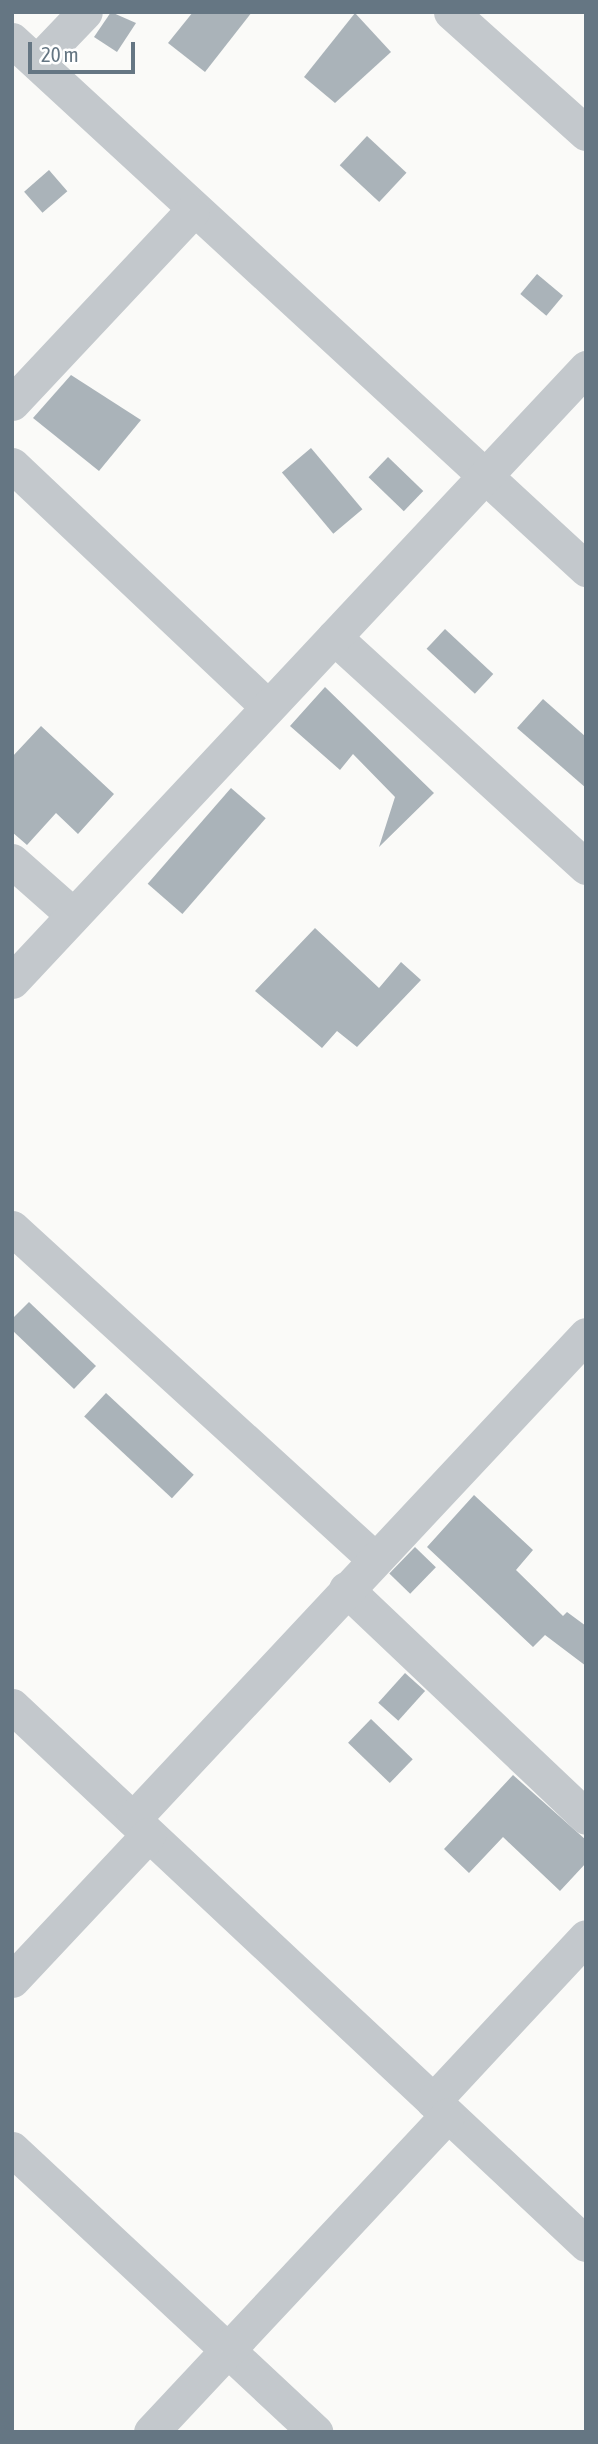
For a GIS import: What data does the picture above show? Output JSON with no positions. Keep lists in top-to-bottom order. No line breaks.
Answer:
{"scale_bar":"20 m"}
